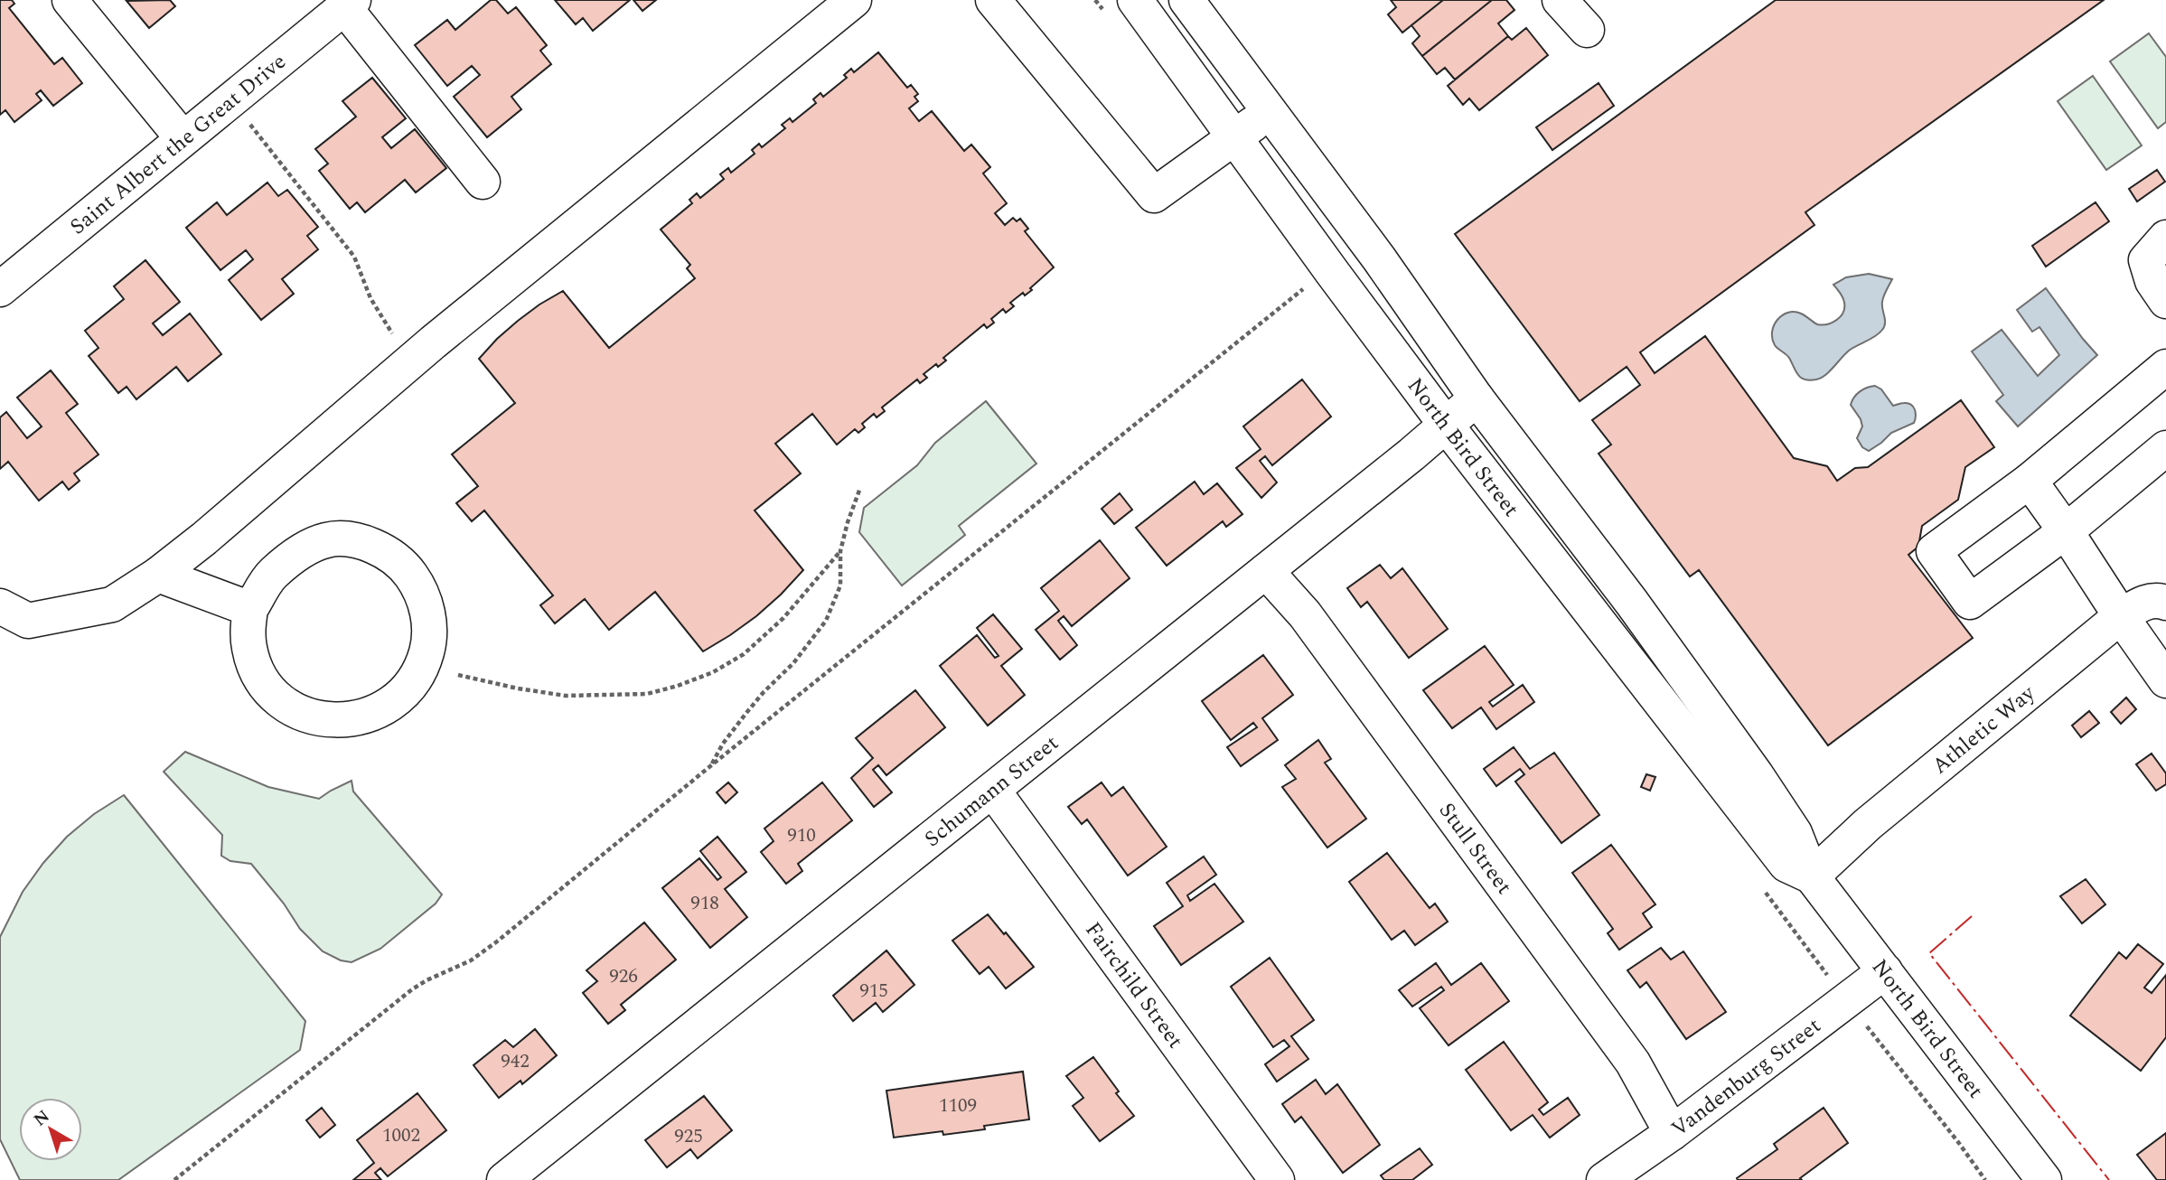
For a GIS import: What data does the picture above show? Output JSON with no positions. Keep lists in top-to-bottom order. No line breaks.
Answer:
{"streets":{"street":["Saint Albert the Great Drive","North Bird Street","Athletic Way","Schumann Street","Stull Street","Fairchild Street","Vandenburg Street"]},"crossings":[["North Bird Street","Athletic Way"],["North Bird Street","Schumann Street"],["North Bird Street","Vandenburg Street"],["Schumann Street","Stull Street"],["Schumann Street","Fairchild Street"],["Stull Street","Vandenburg Street"]],"house_numbers":["910","918","926","915","942","1109","1002","925"],"north":"top left"}
